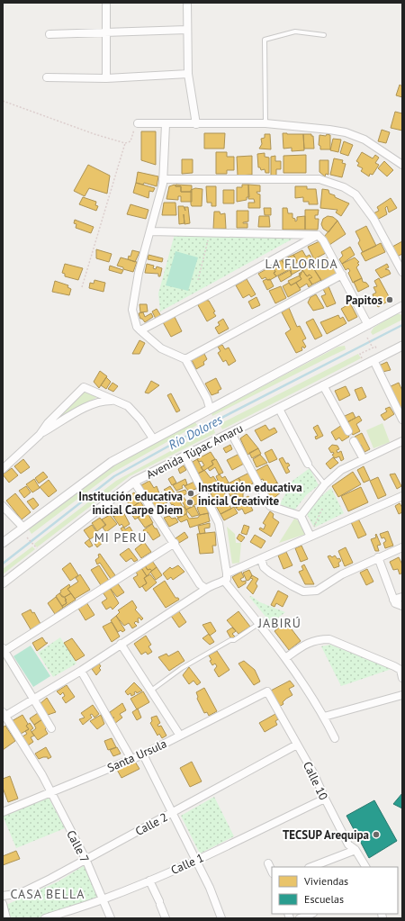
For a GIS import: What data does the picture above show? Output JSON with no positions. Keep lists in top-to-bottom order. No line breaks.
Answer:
{"streets":{"street":["Avenida Túpac Amaru","Santa Ursula","Calle 10","Calle 2","Calle 7","Calle 1"]},"crossings":[["Santa Ursula","Calle 10"],["Santa Ursula","Calle 7"],["Calle 10","Calle 2"],["Calle 10","Calle 1"],["Calle 2","Calle 7"],["Calle 7","Calle 1"]],"districts":["LA FLORIDA","MI PERU","JABIRÚ","CASA BELLA"],"water":["Río Dolores"],"places":["Papitos","Institución educativa inicial Creativite","Institución educativa inicial Carpe Diem","TECSUP Arequipa"],"legend":["Viviendas","Escuelas"]}
